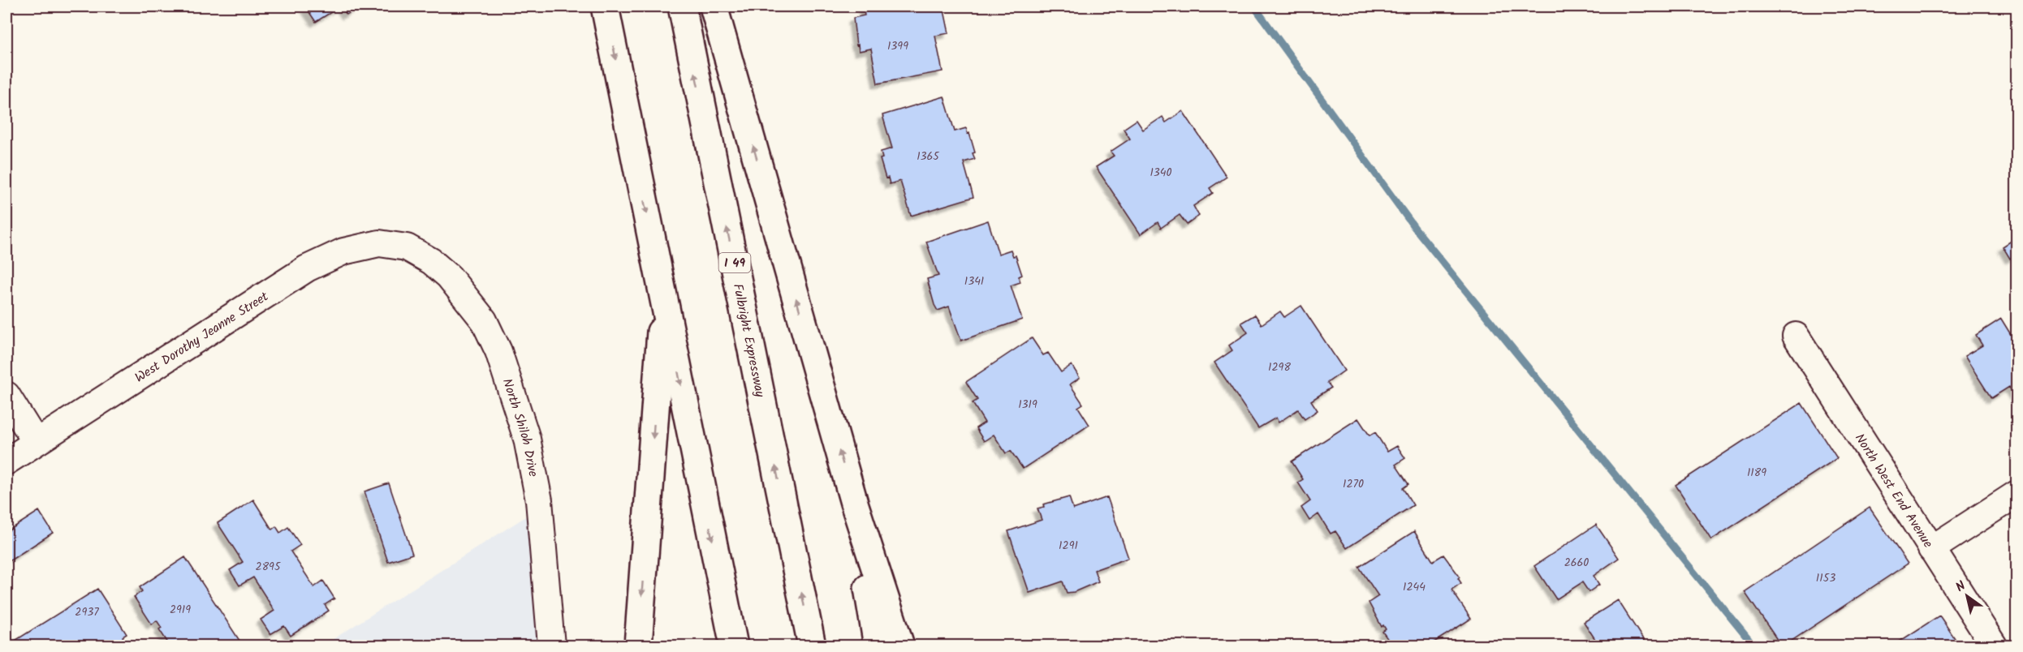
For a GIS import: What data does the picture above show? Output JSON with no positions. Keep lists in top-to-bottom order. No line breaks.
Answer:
{"streets":{"highway":["I 49","Fulbright Expressway"],"street":["West Dorothy Jeanne Street","North Shiloh Drive","North West End Avenue"]},"crossings":[["West Dorothy Jeanne Street","North Shiloh Drive"]],"house_numbers":["1399","1365","1340","1341","1298","1319","1189","1270","1291","2660","2895","1153","1244","2919","2937"],"north":"top left"}
